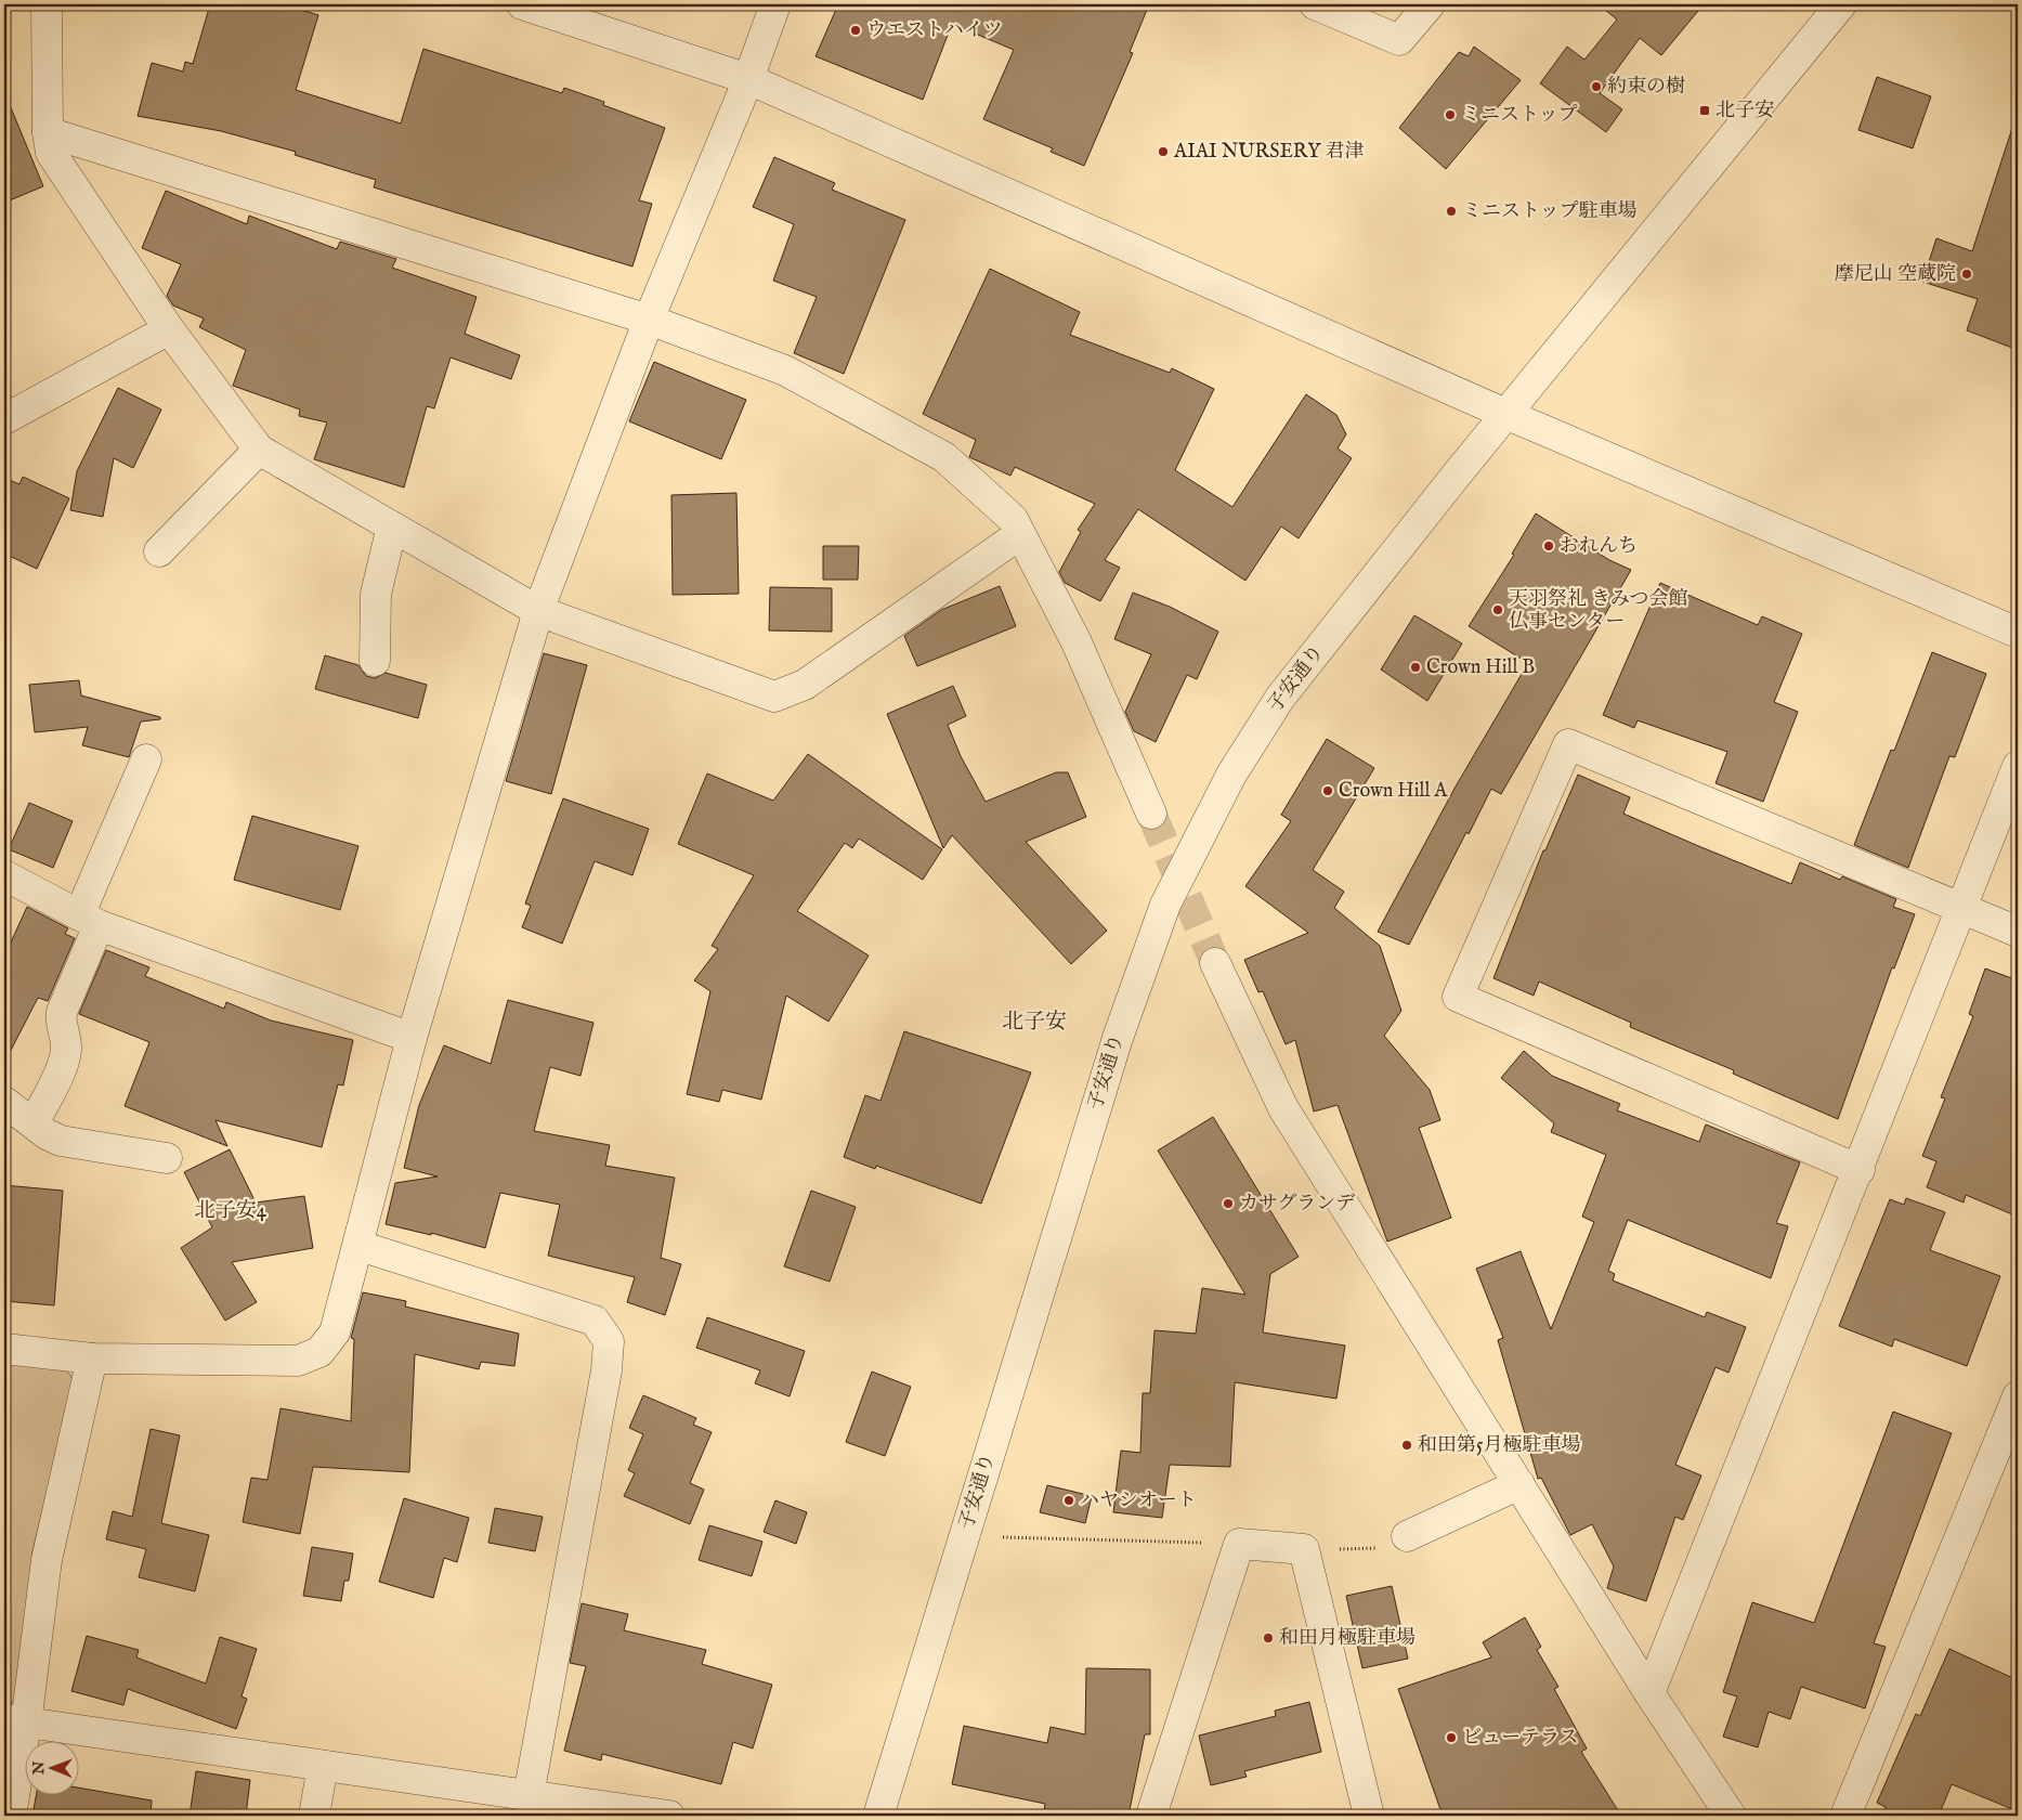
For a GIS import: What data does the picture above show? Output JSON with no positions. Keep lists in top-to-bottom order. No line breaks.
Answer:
{"streets":{"street":["子安通り"]},"districts":["北子安","北子安4"],"places":{"other":["ウエストハイツ","約束の樹","ミニストップ","AIAI NURSERY 君津","ミニストップ駐車場","摩尼山 空蔵院","おれんち","天羽祭礼 きみつ会館 仏事センター","Crown Hill B","Crown Hill A","カサグランデ","和田第5月極駐車場","ハヤシオート","和田月極駐車場","ビューテラス"],"transit":["北子安"]},"north":"left"}
